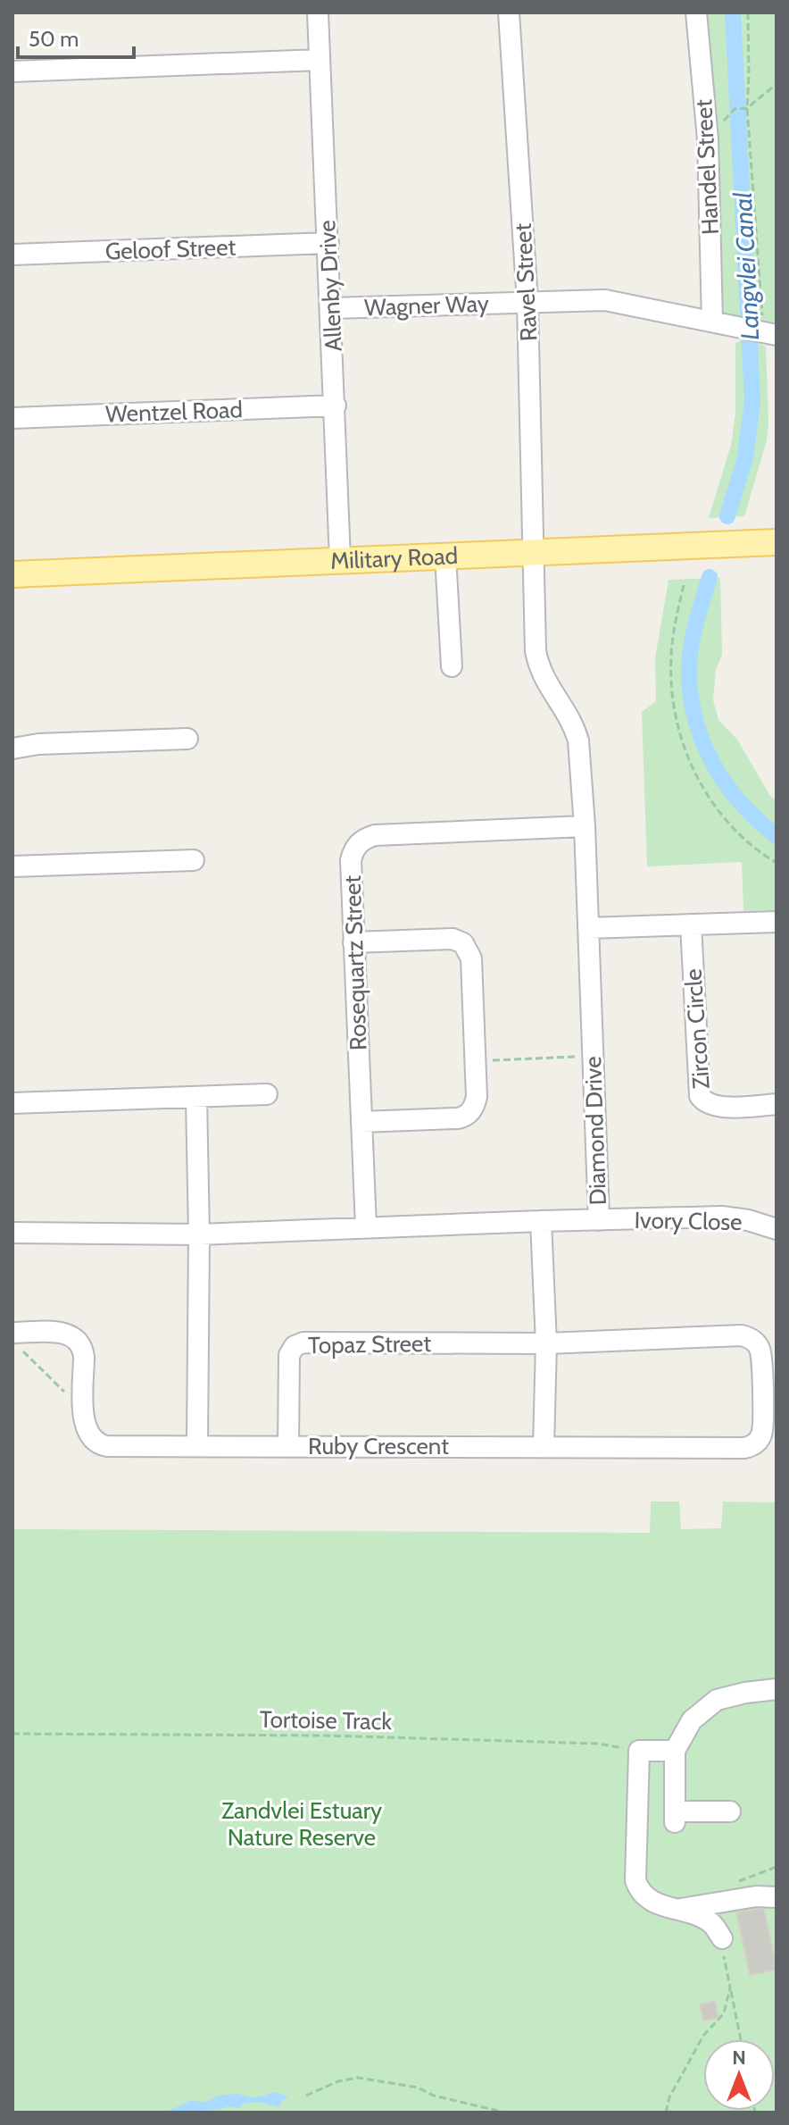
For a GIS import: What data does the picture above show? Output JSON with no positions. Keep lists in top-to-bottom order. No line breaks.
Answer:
{"streets":{"main road":["Military Road"],"street":["Handel Street","Geloof Street","Ravel Street","Allenby Drive","Wagner Way","Wentzel Road","Rosequartz Street","Zircon Circle","Diamond Drive","Ivory Close","Topaz Street","Ruby Crescent"],"path":["Tortoise Track"]},"crossings":[["Handel Street","Wagner Way"],["Geloof Street","Allenby Drive"],["Ravel Street","Wagner Way"],["Ravel Street","Military Road"],["Ravel Street","Diamond Drive"],["Allenby Drive","Wagner Way"],["Allenby Drive","Wentzel Road"],["Allenby Drive","Military Road"],["Military Road","Diamond Drive"],["Rosequartz Street","Diamond Drive"],["Diamond Drive","Ivory Close"],["Topaz Street","Ruby Crescent"]],"water":["Langvlei Canal"],"parks":["Zandvlei Estuary Nature Reserve"],"scale_bar":"50 m","north":"top"}
